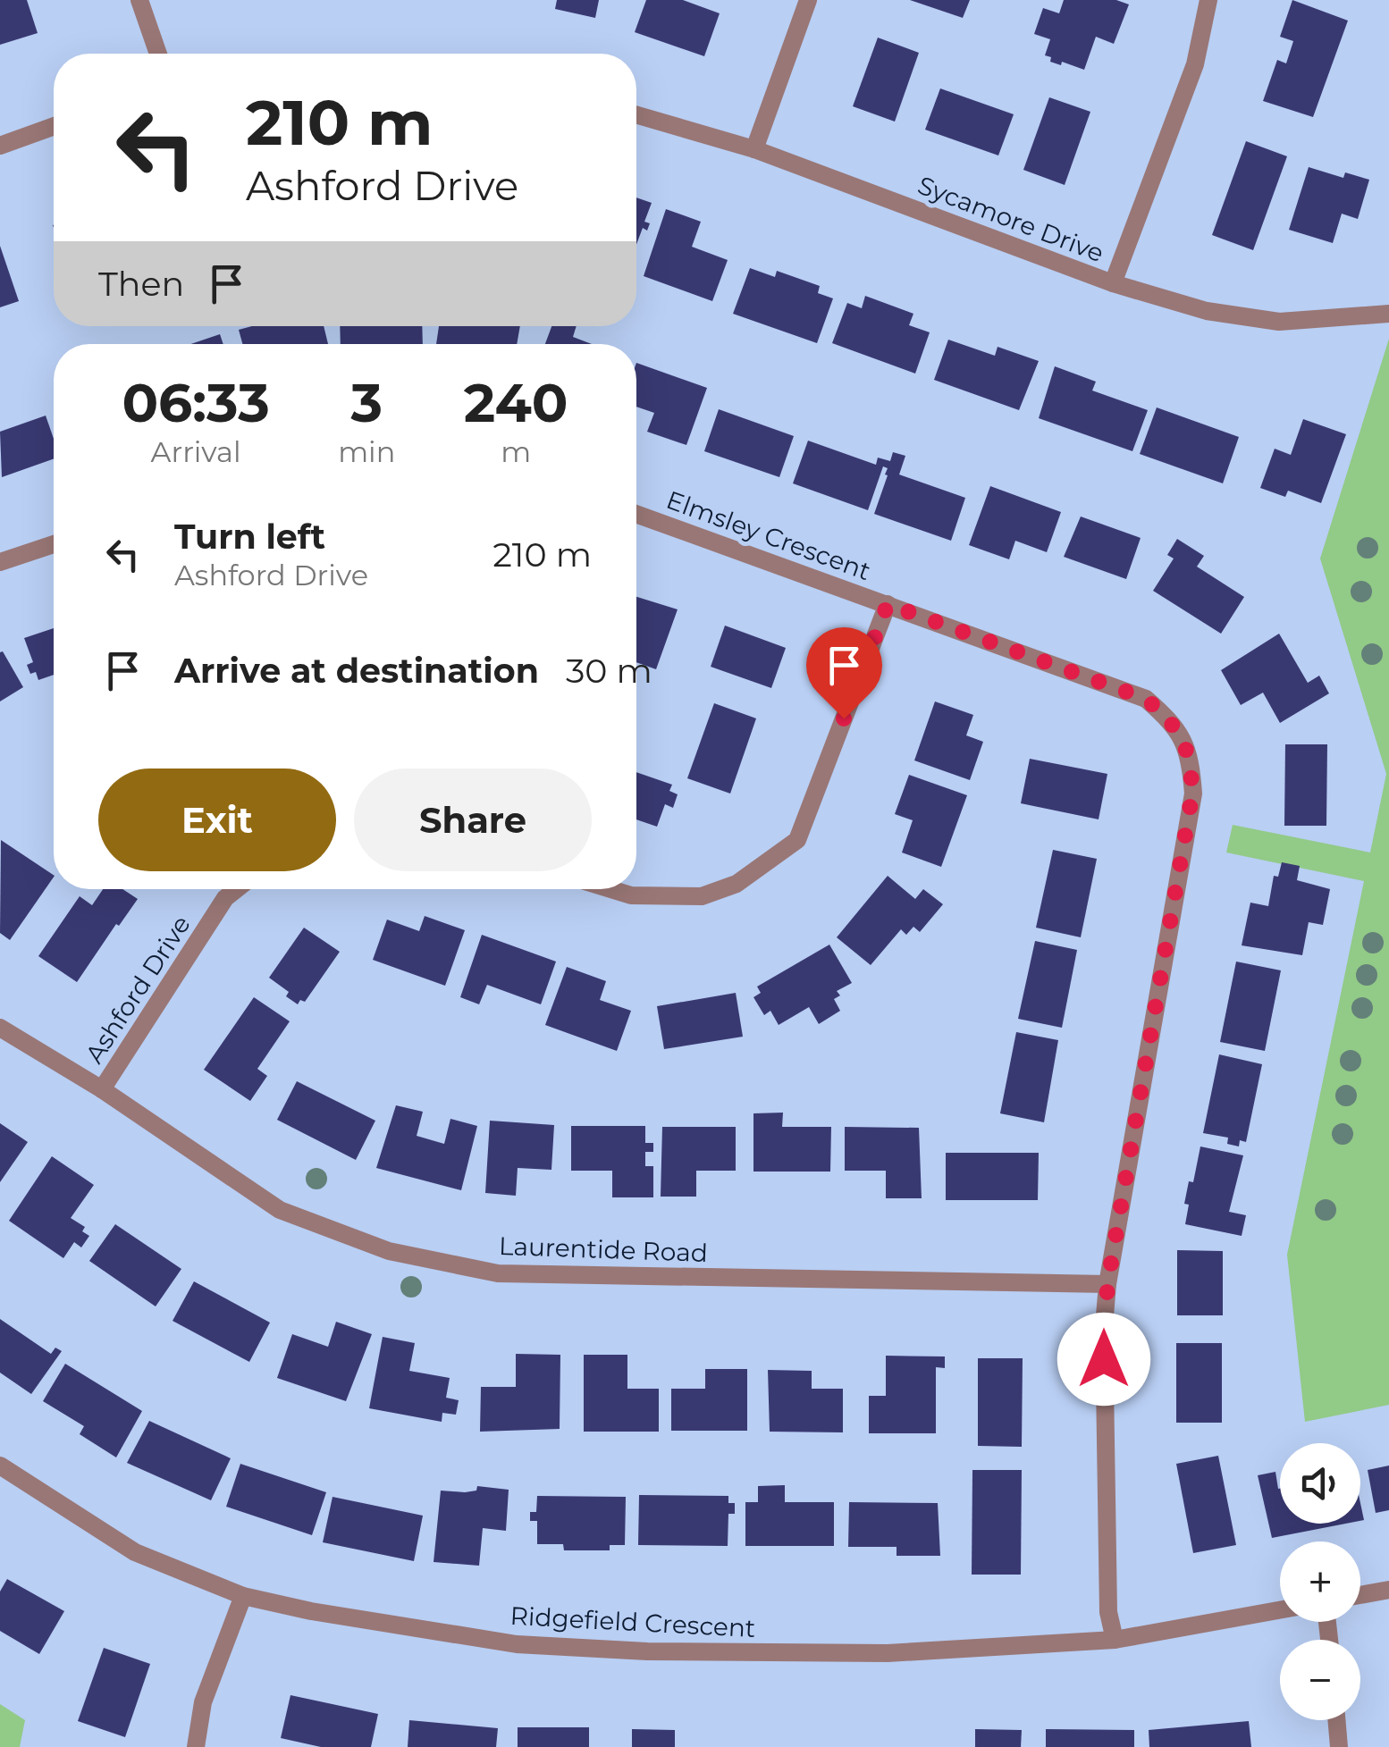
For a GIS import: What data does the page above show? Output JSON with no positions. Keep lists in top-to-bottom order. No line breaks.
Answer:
{"streets":{"street":["Sycamore Drive","Elmsley Crescent","Ashford Drive","Laurentide Road","Ridgefield Crescent"]},"crossings":[["Elmsley Crescent","Laurentide Road"],["Elmsley Crescent","Ridgefield Crescent"],["Ashford Drive","Laurentide Road"]],"page":{"turn":["210 m","Ashford Drive"],"then":"Then","eta":["06:33","Arrival","3","min","240","m"],"list":[{"name":"Turn left","note":"Ashford Drive","value":"210 m"},{"name":"Arrive at destination","value":"30 m"}],"buttons":["Exit","Share"],"map_buttons":["+","−"]}}
